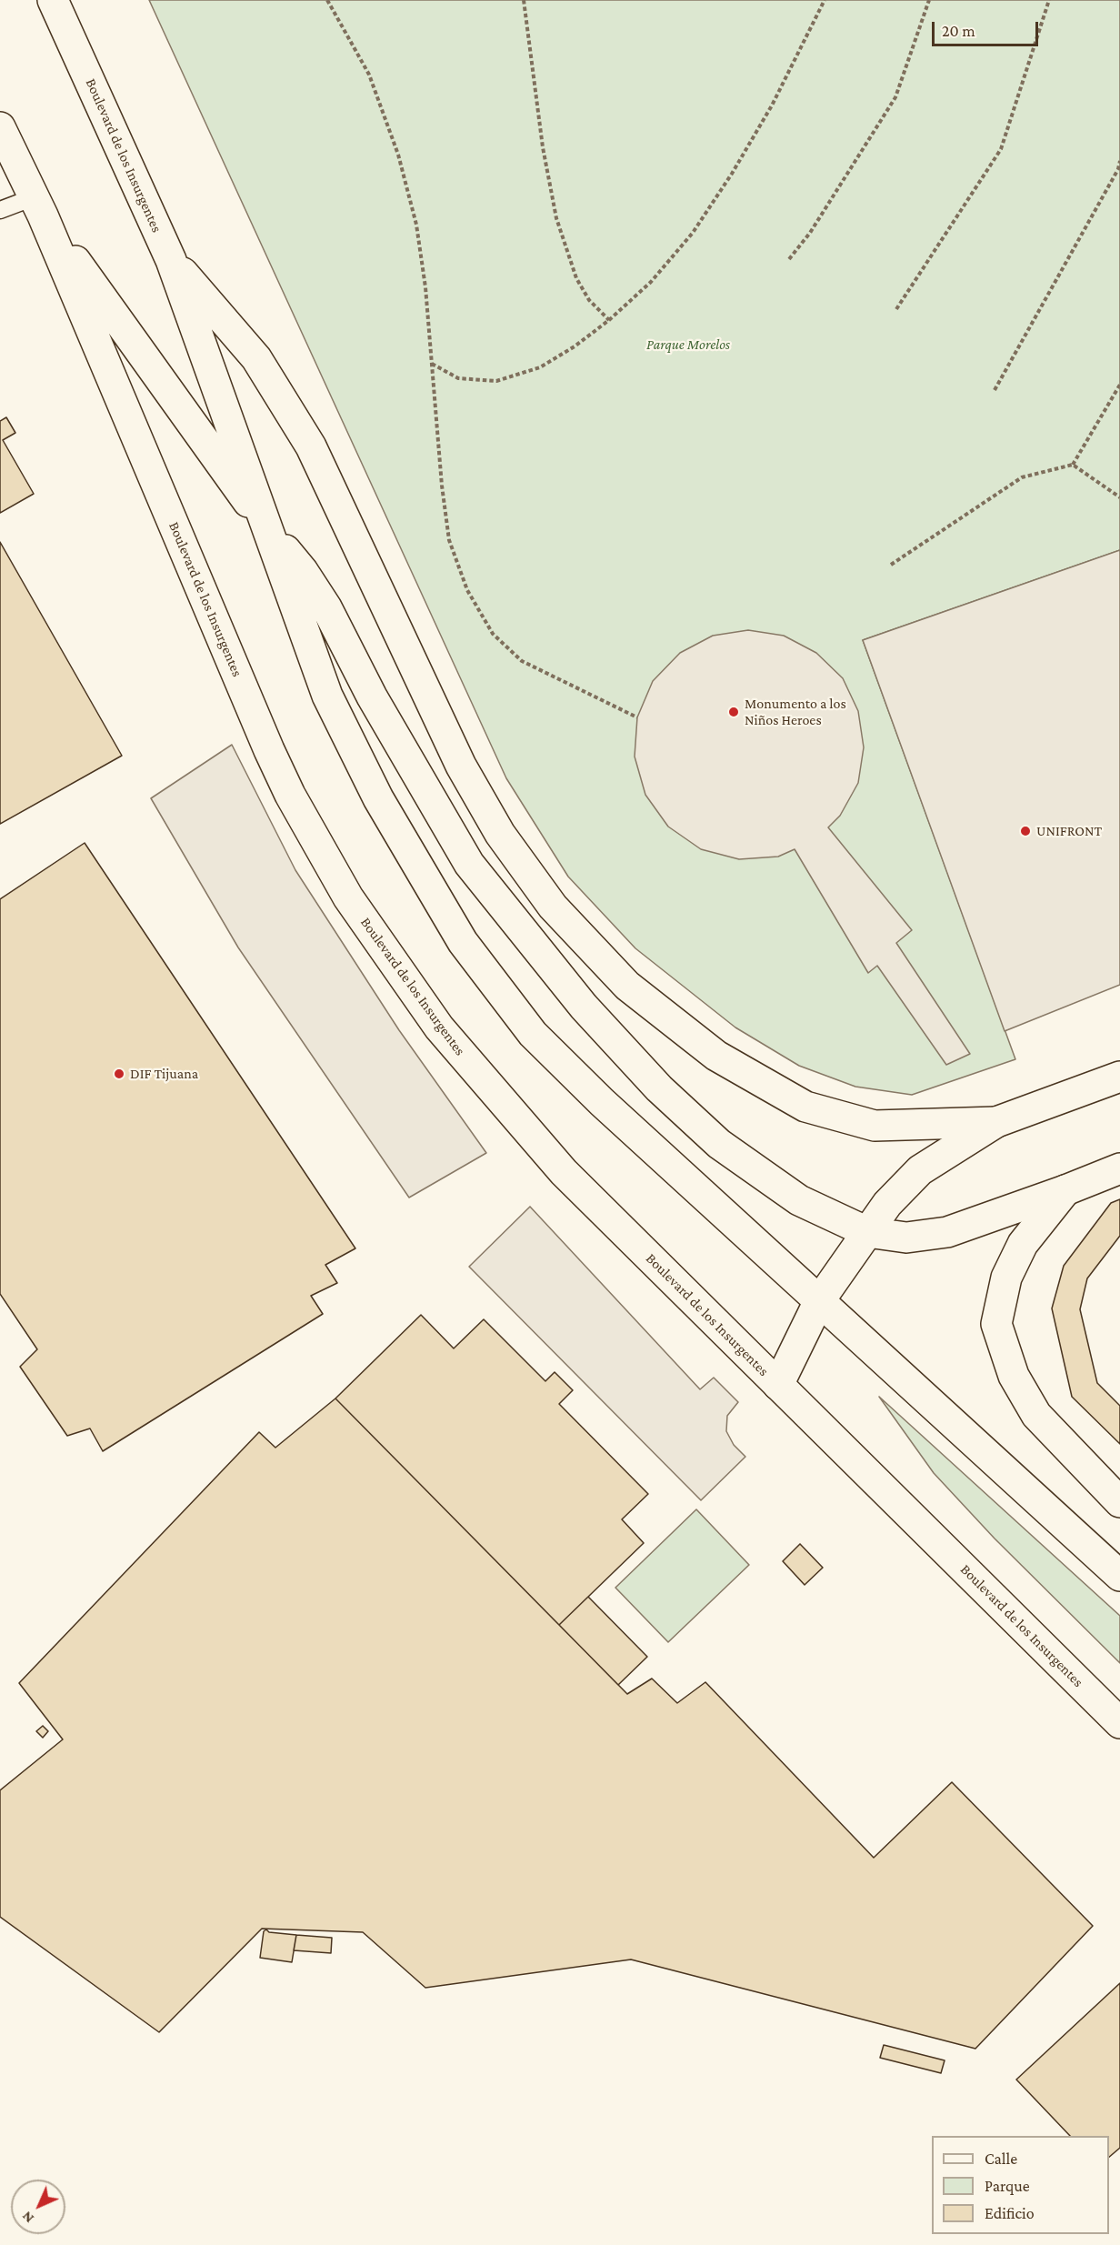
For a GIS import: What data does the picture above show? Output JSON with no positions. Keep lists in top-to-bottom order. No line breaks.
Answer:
{"streets":{"main road":["Boulevard de los Insurgentes"]},"parks":["Parque Morelos"],"places":["Monumento a los Niños Heroes","UNIFRONT","DIF Tijuana"],"legend":["Calle","Parque","Edificio"],"scale_bar":"20 m","north":"bottom left"}
